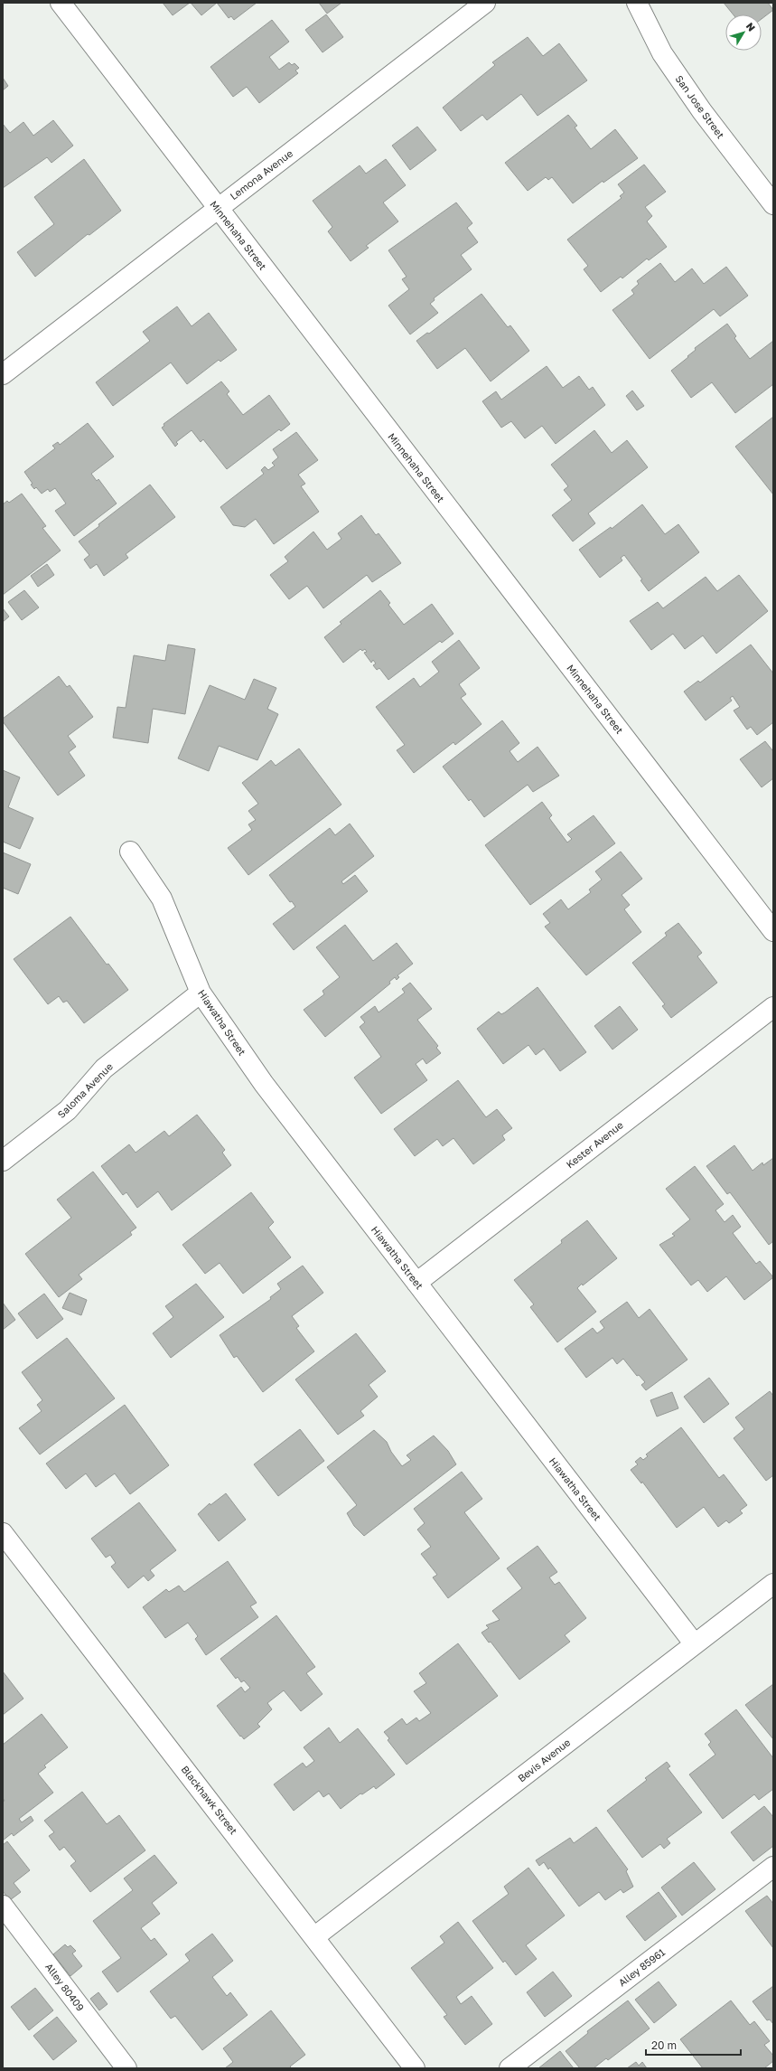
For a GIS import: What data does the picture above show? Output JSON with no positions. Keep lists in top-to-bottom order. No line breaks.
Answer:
{"streets":{"street":["San Jose Street","Lemona Avenue","Minnehaha Street","Hiawatha Street","Saloma Avenue","Kester Avenue","Bevis Avenue","Blackhawk Street","Alley 85961","Alley 80409"]},"crossings":[["Lemona Avenue","Minnehaha Street"],["Hiawatha Street","Saloma Avenue"],["Hiawatha Street","Kester Avenue"],["Hiawatha Street","Bevis Avenue"],["Bevis Avenue","Blackhawk Street"]],"scale_bar":"20 m","north":"top right"}
